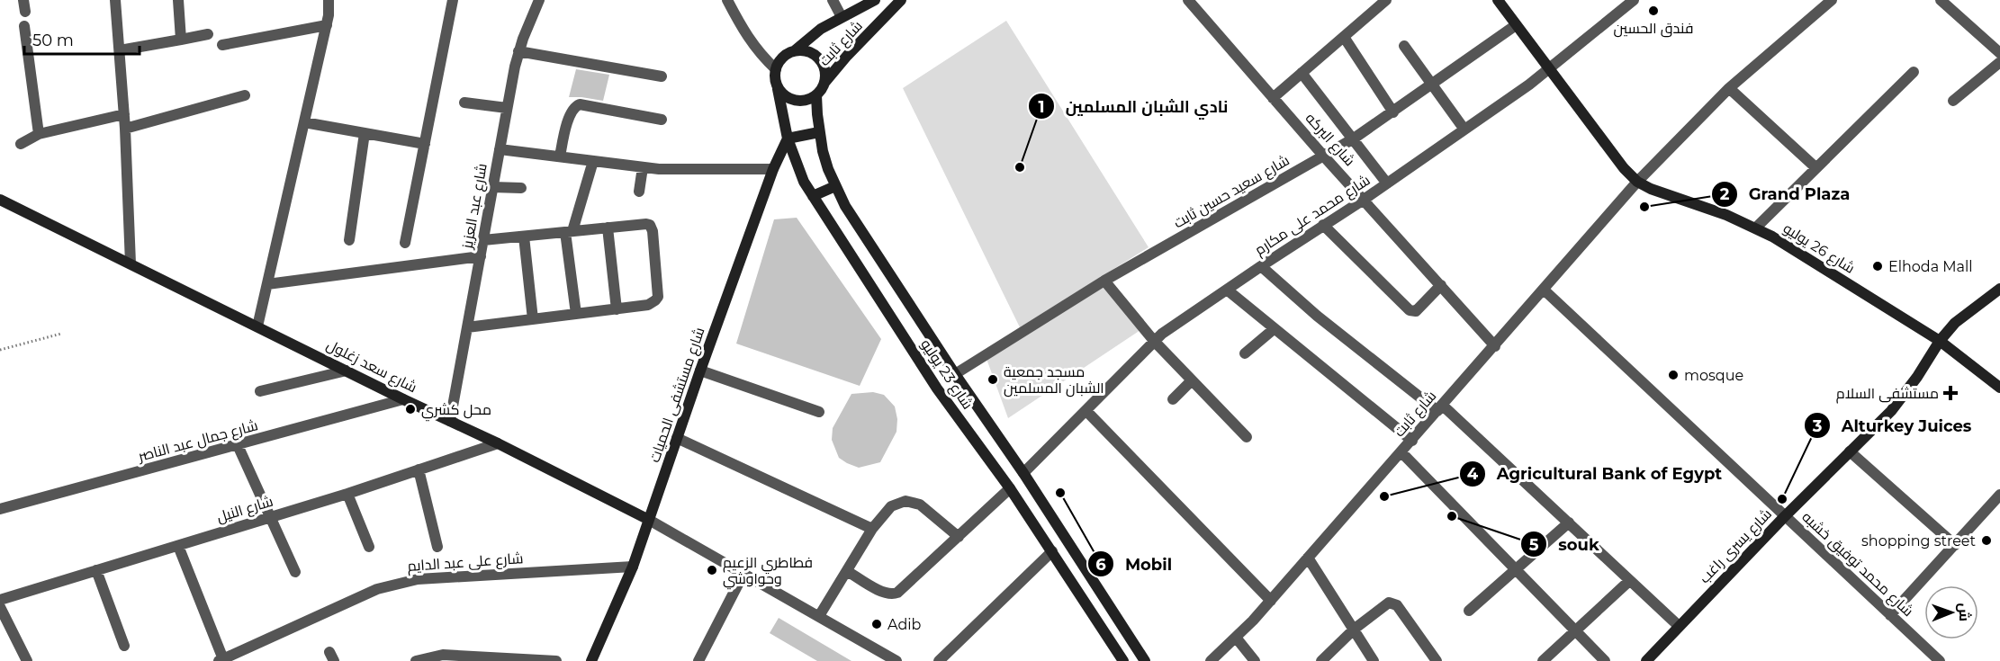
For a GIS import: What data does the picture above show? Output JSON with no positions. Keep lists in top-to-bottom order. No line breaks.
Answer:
{"streets":{"main road":["شارع ثابت","شارع 26 يوليو","شارع سعد زغلول","شارع 23 يوليو","شارع مستشفى الحميات","شارع يسرى راغب"],"street":["شارع البركه","شارع سعيد حسين ثابت","شارع عبد العزيز","شارع محمد على مكارم","شارع جمال عبد الناصر","شارع النيل","شارع على عبد الدايم","شارع محمد توفيق خشبه"]},"crossings":[["شارع ثابت","شارع البركه"],["شارع ثابت","شارع 26 يوليو"],["شارع ثابت","شارع 23 يوليو"],["شارع ثابت","شارع محمد توفيق خشبه"],["شارع البركه","شارع سعيد حسين ثابت"],["شارع البركه","شارع محمد على مكارم"],["شارع سعيد حسين ثابت","شارع 26 يوليو"],["شارع سعيد حسين ثابت","شارع 23 يوليو"],["شارع عبد العزيز","شارع سعد زغلول"],["شارع محمد على مكارم","شارع 26 يوليو"],["شارع محمد على مكارم","شارع 23 يوليو"],["شارع 26 يوليو","شارع يسرى راغب"],["شارع سعد زغلول","شارع مستشفى الحميات"],["شارع سعد زغلول","شارع جمال عبد الناصر"],["شارع سعد زغلول","شارع النيل"],["شارع 23 يوليو","شارع مستشفى الحميات"],["شارع مستشفى الحميات","شارع على عبد الدايم"],["شارع يسرى راغب","شارع محمد توفيق خشبه"]],"places":{"other":["فندق الحسين","نادي الشبان المسلمين","Grand Plaza","Elhoda Mall","mosque","مسجد جمعية الشبان المسلمين","محل كشري","Mobil","Agricultural Bank of Egypt","Alturkey Juices","souk","shopping street","فطاطري الزعيم وحواوشي","Adib"],"health":["مستشفى السلام"]},"scale_bar":"50 m","north":"right"}
